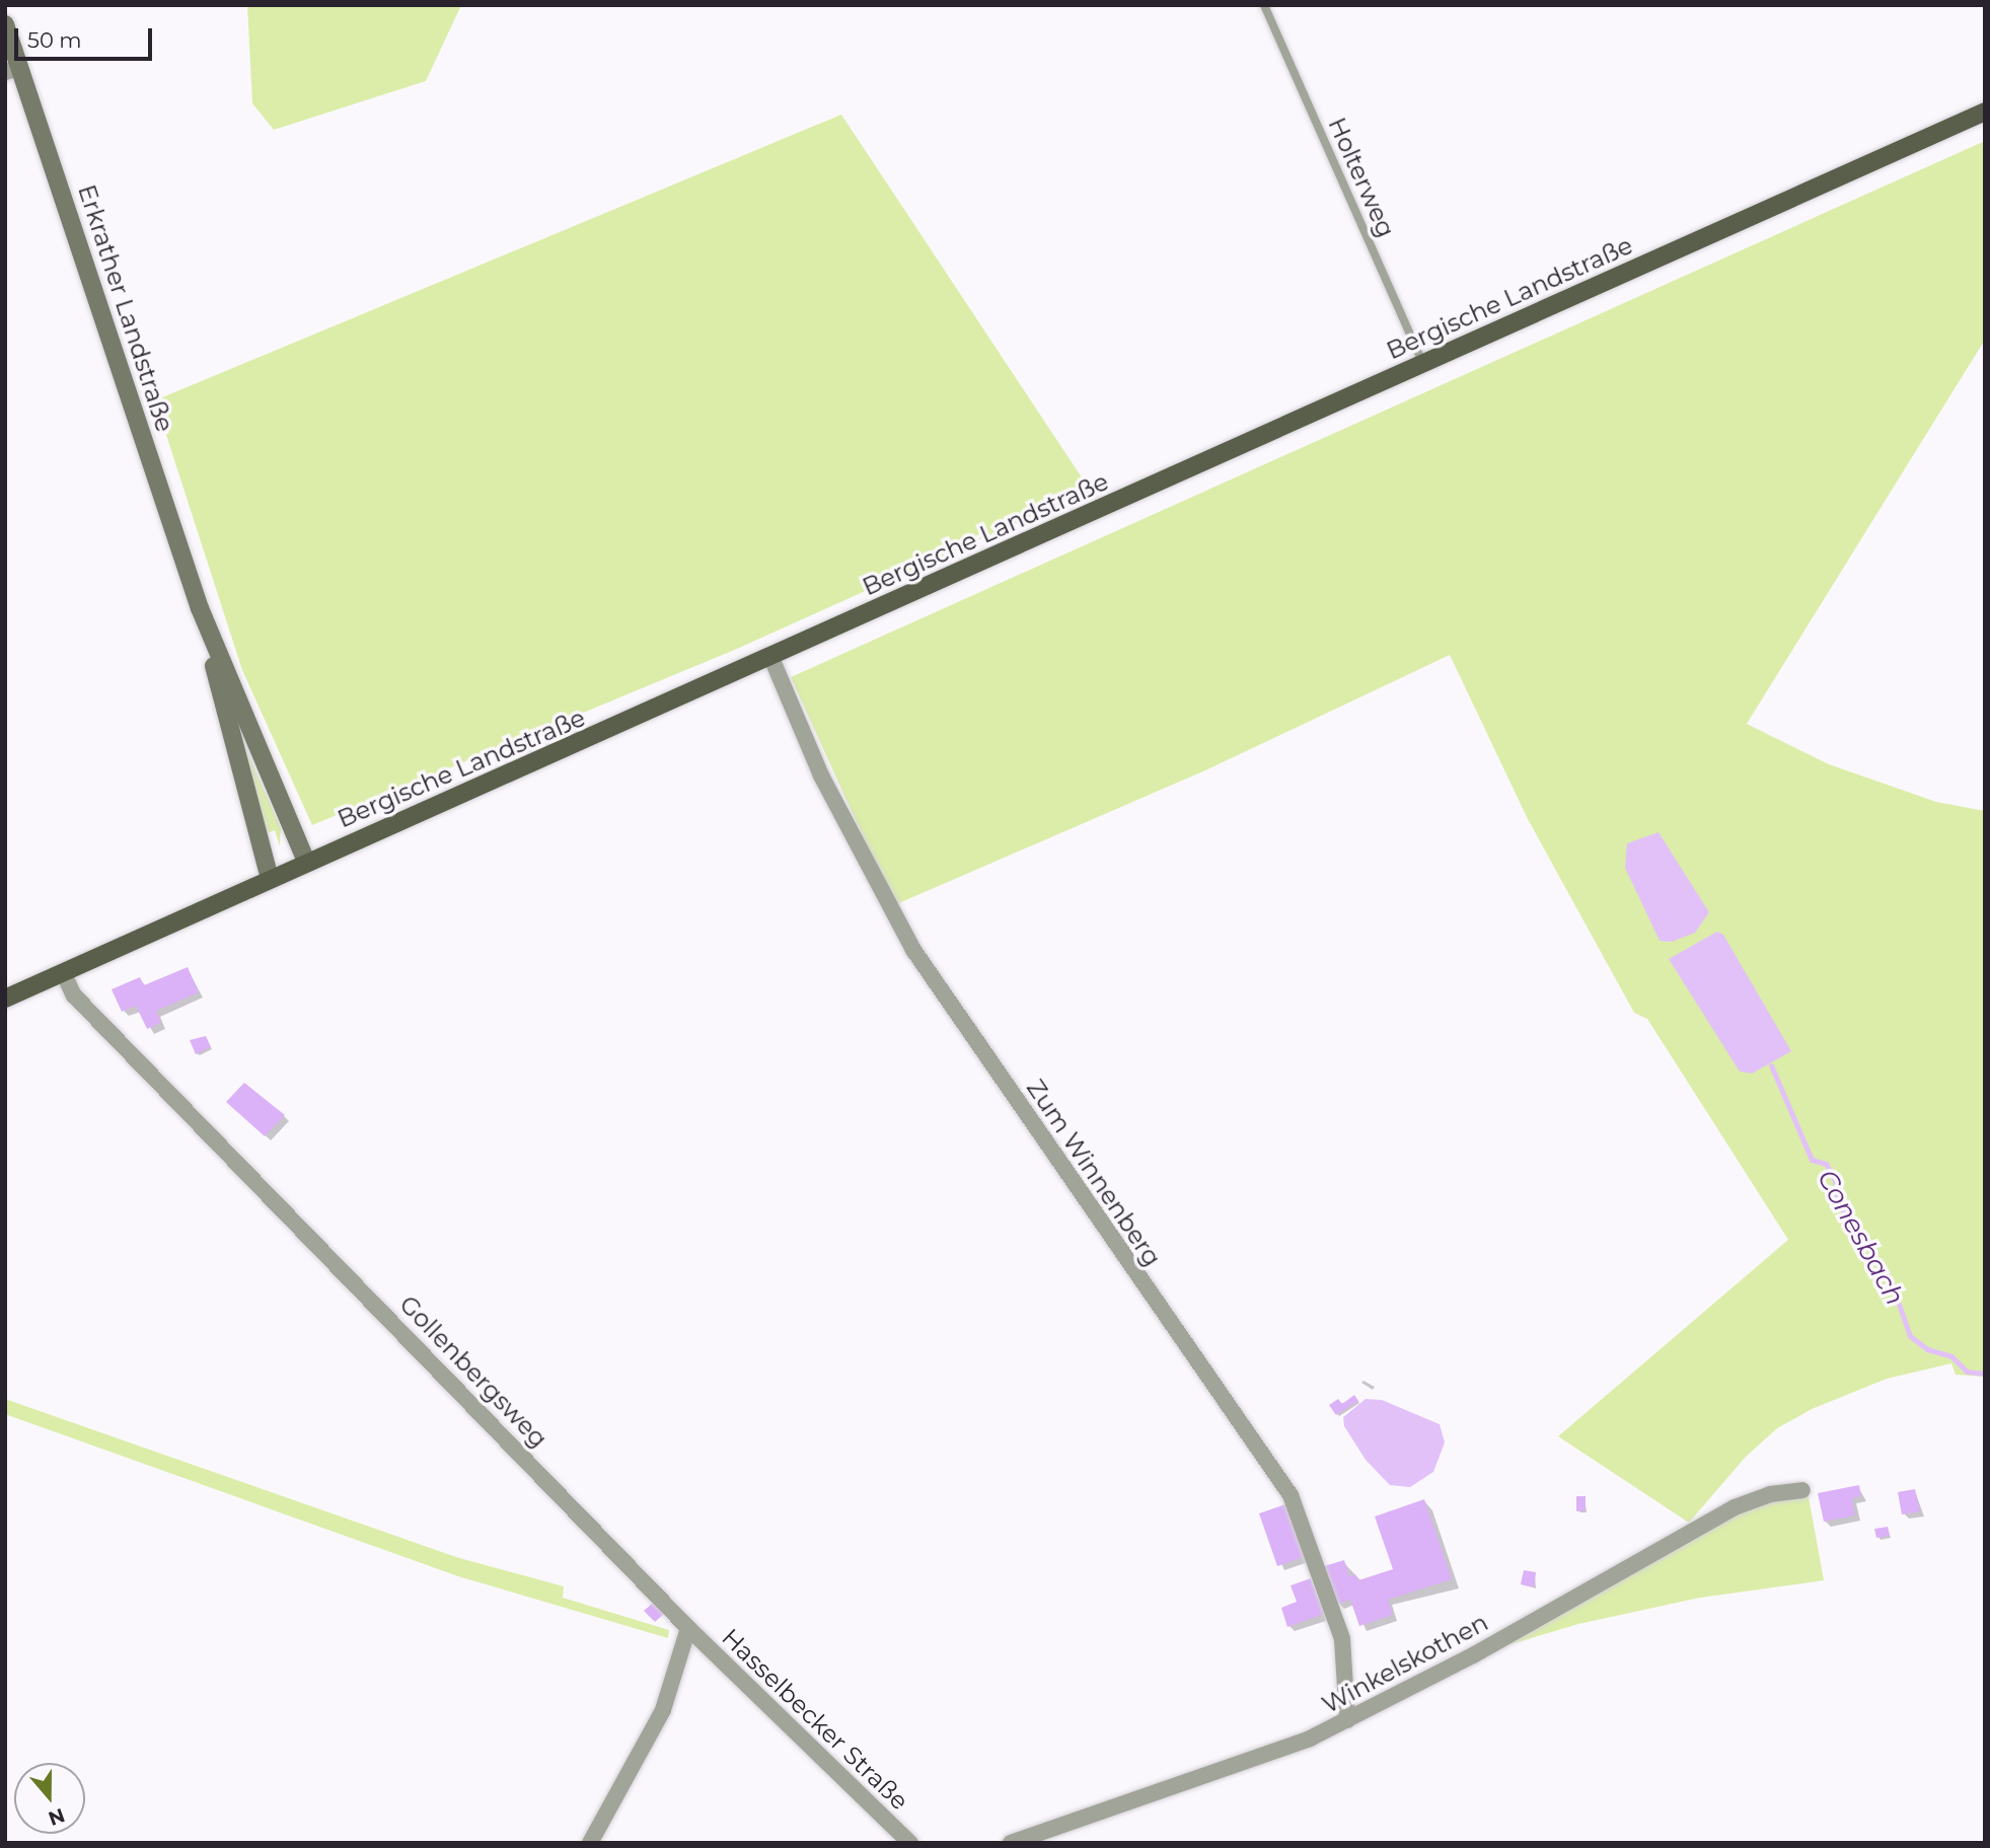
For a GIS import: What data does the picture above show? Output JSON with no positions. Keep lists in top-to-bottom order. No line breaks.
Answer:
{"streets":{"main road":["Bergische Landstraße"],"street":["Erkrather Landstraße","Zum Winnenberg","Gollenbergsweg","Winkelskothen","Hasselbecker Straße"],"lane":["Holterweg"]},"crossings":[["Holterweg","Bergische Landstraße"],["Bergische Landstraße","Erkrather Landstraße"],["Bergische Landstraße","Zum Winnenberg"],["Bergische Landstraße","Gollenbergsweg"],["Zum Winnenberg","Winkelskothen"],["Gollenbergsweg","Hasselbecker Straße"]],"water":["Conesbach"],"scale_bar":"50 m","north":"bottom"}
